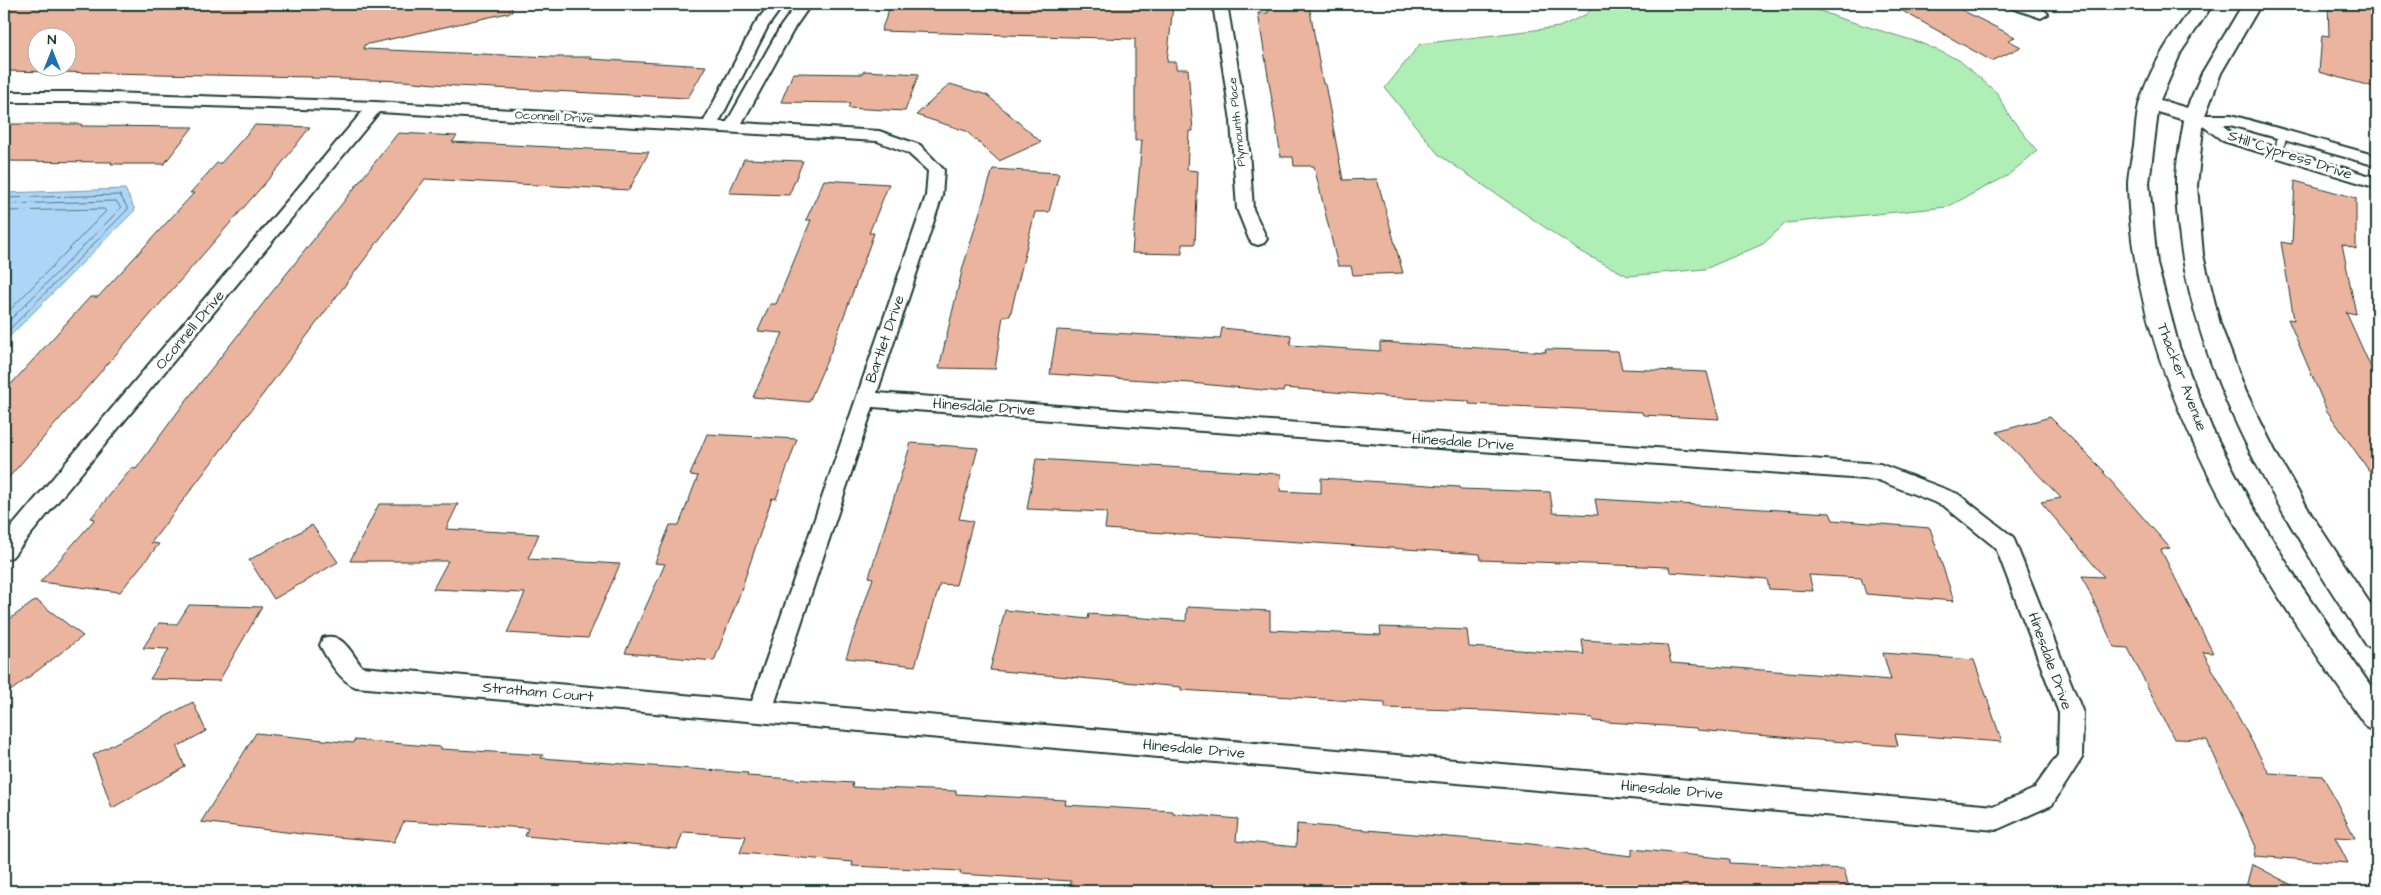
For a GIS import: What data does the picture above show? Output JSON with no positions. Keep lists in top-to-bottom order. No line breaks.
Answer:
{"streets":{"street":["Oconnell Drive","Plymounth Place","Still Cypress Drive","Bartlet Drive","Thacker Avenue","Hinesdale Drive","Stratham Court"]},"crossings":[["Oconnell Drive","Bartlet Drive"],["Bartlet Drive","Hinesdale Drive"],["Bartlet Drive","Stratham Court"],["Hinesdale Drive","Stratham Court"]],"north":"top"}
